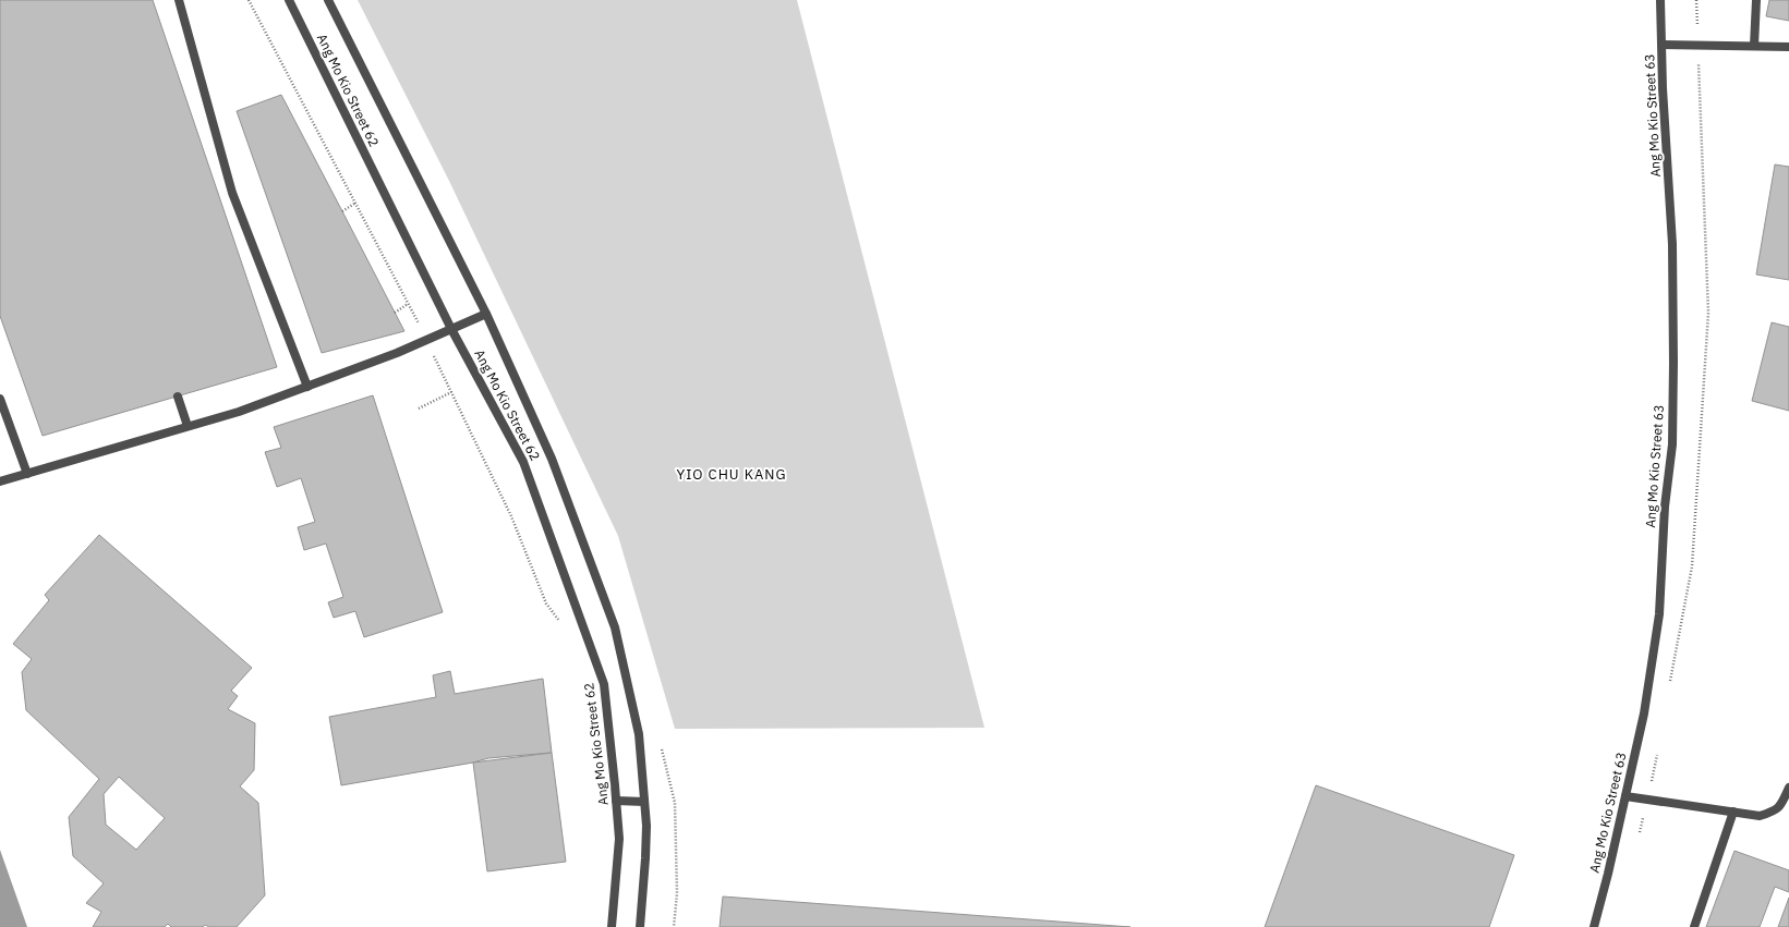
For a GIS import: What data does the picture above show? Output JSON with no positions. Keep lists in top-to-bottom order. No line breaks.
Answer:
{"streets":{"street":["Ang Mo Kio Street 62","Ang Mo Kio Street 63"]},"districts":["YIO CHU KANG"]}
